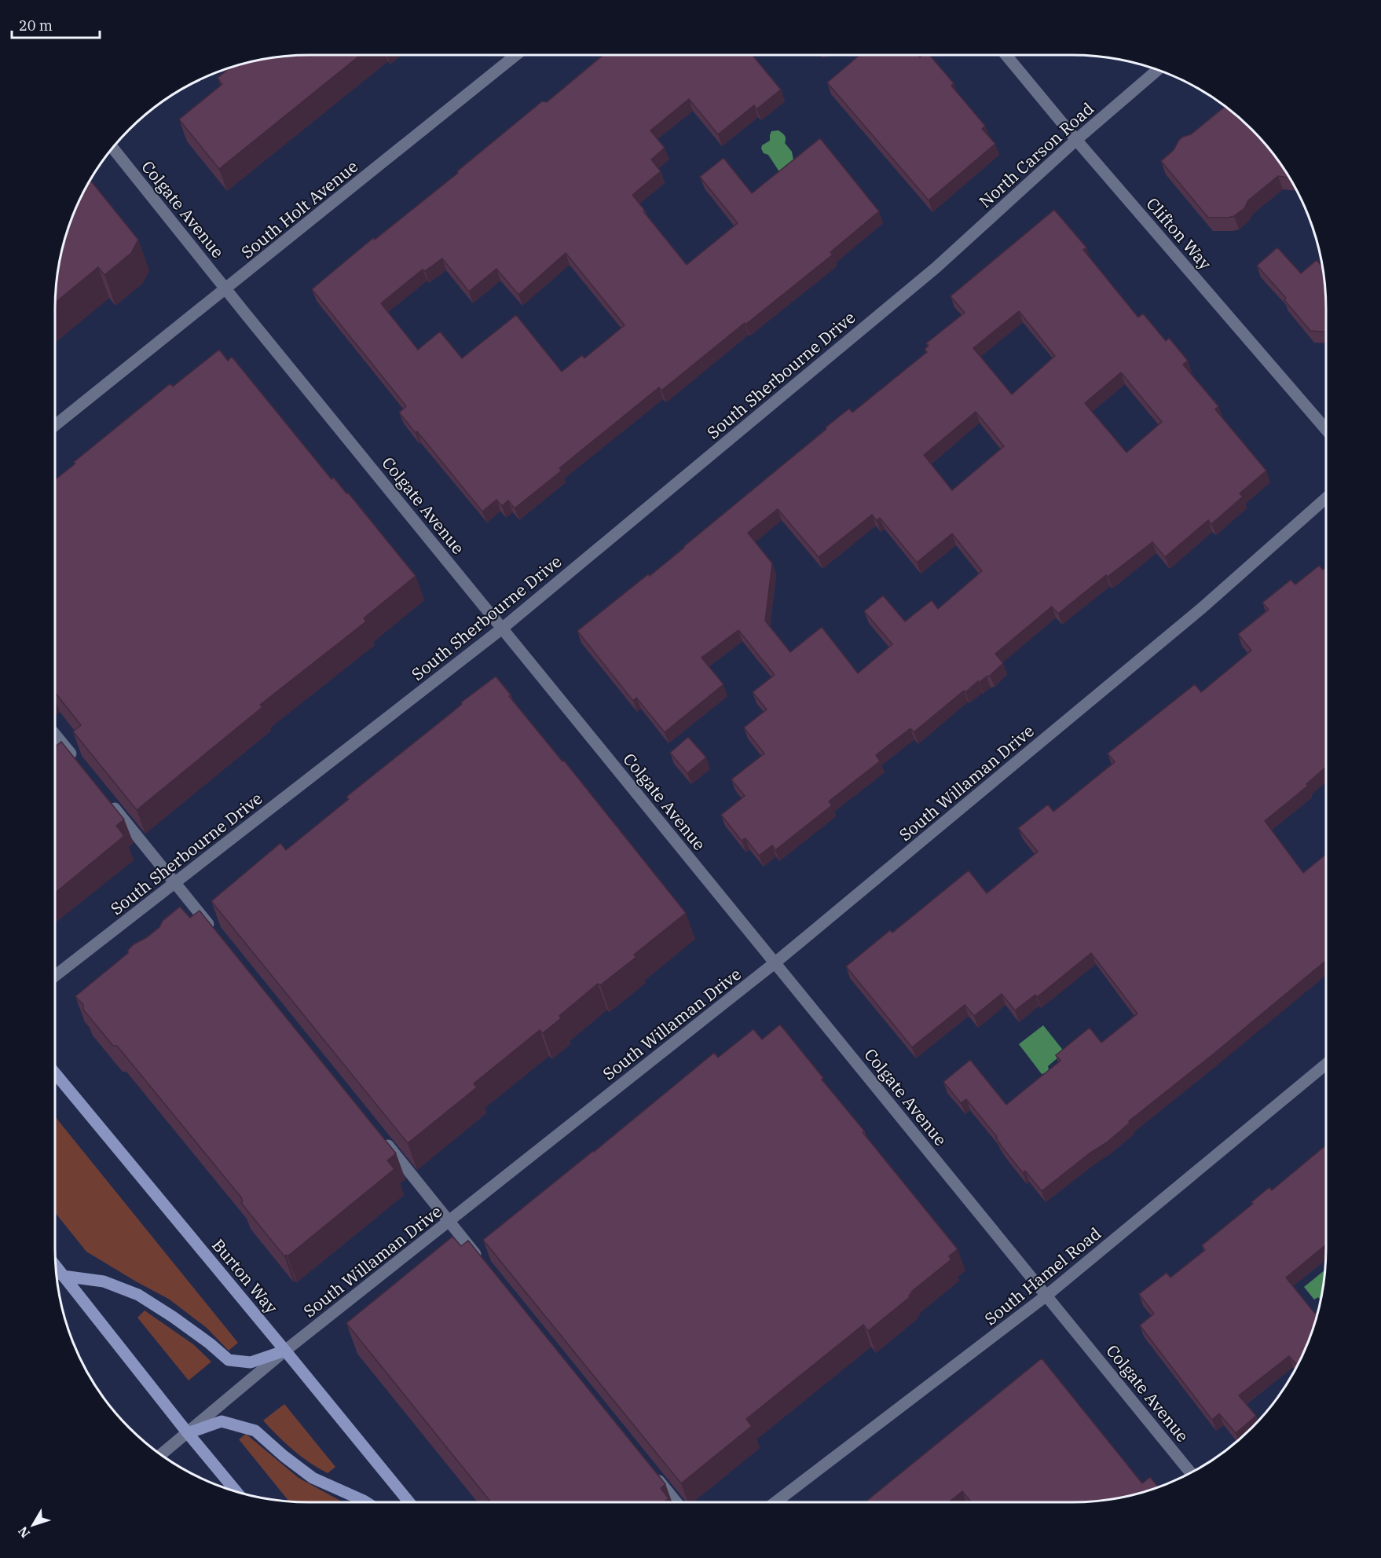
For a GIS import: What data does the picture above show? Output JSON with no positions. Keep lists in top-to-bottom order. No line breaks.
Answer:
{"streets":{"main road":["Burton Way"],"street":["North Carson Road","Colgate Avenue","South Holt Avenue","Clifton Way","South Sherbourne Drive","South Willaman Drive","South Hamel Road"]},"crossings":[["North Carson Road","Clifton Way"],["North Carson Road","South Sherbourne Drive"],["Colgate Avenue","South Holt Avenue"],["Colgate Avenue","South Sherbourne Drive"],["Colgate Avenue","South Willaman Drive"],["Colgate Avenue","South Hamel Road"],["South Willaman Drive","Burton Way"]],"scale_bar":"20 m","north":"bottom left"}
